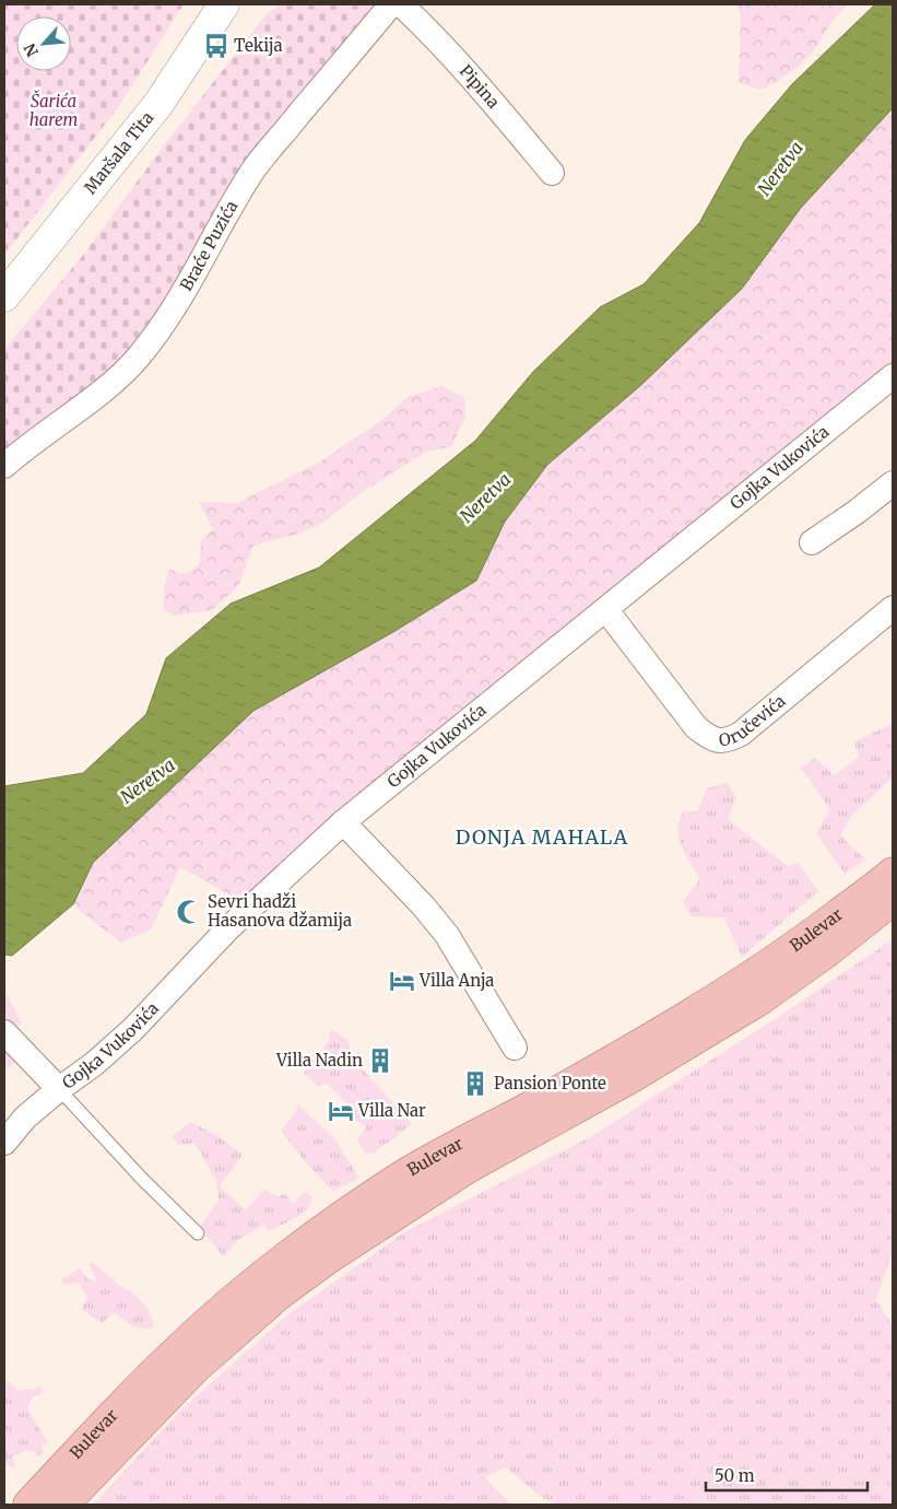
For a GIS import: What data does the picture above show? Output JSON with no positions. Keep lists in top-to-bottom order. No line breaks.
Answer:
{"streets":{"main road":["Bulevar"],"street":["Pipina","Maršala Tita","Braće Puzića","Gojka Vukovića","Oručevića"]},"crossings":[["Gojka Vukovića","Oručevića"]],"districts":["DONJA MAHALA"],"water":["Neretva"],"parks":["Šarića harem"],"places":{"bus stop":["Tekija"],"mosque":["Sevri hadži Hasanova džamija"],"hotel":["Villa Anja","Villa Nar"],"building":["Villa Nadin","Pansion Ponte"]},"scale_bar":"50 m","north":"bottom left"}
